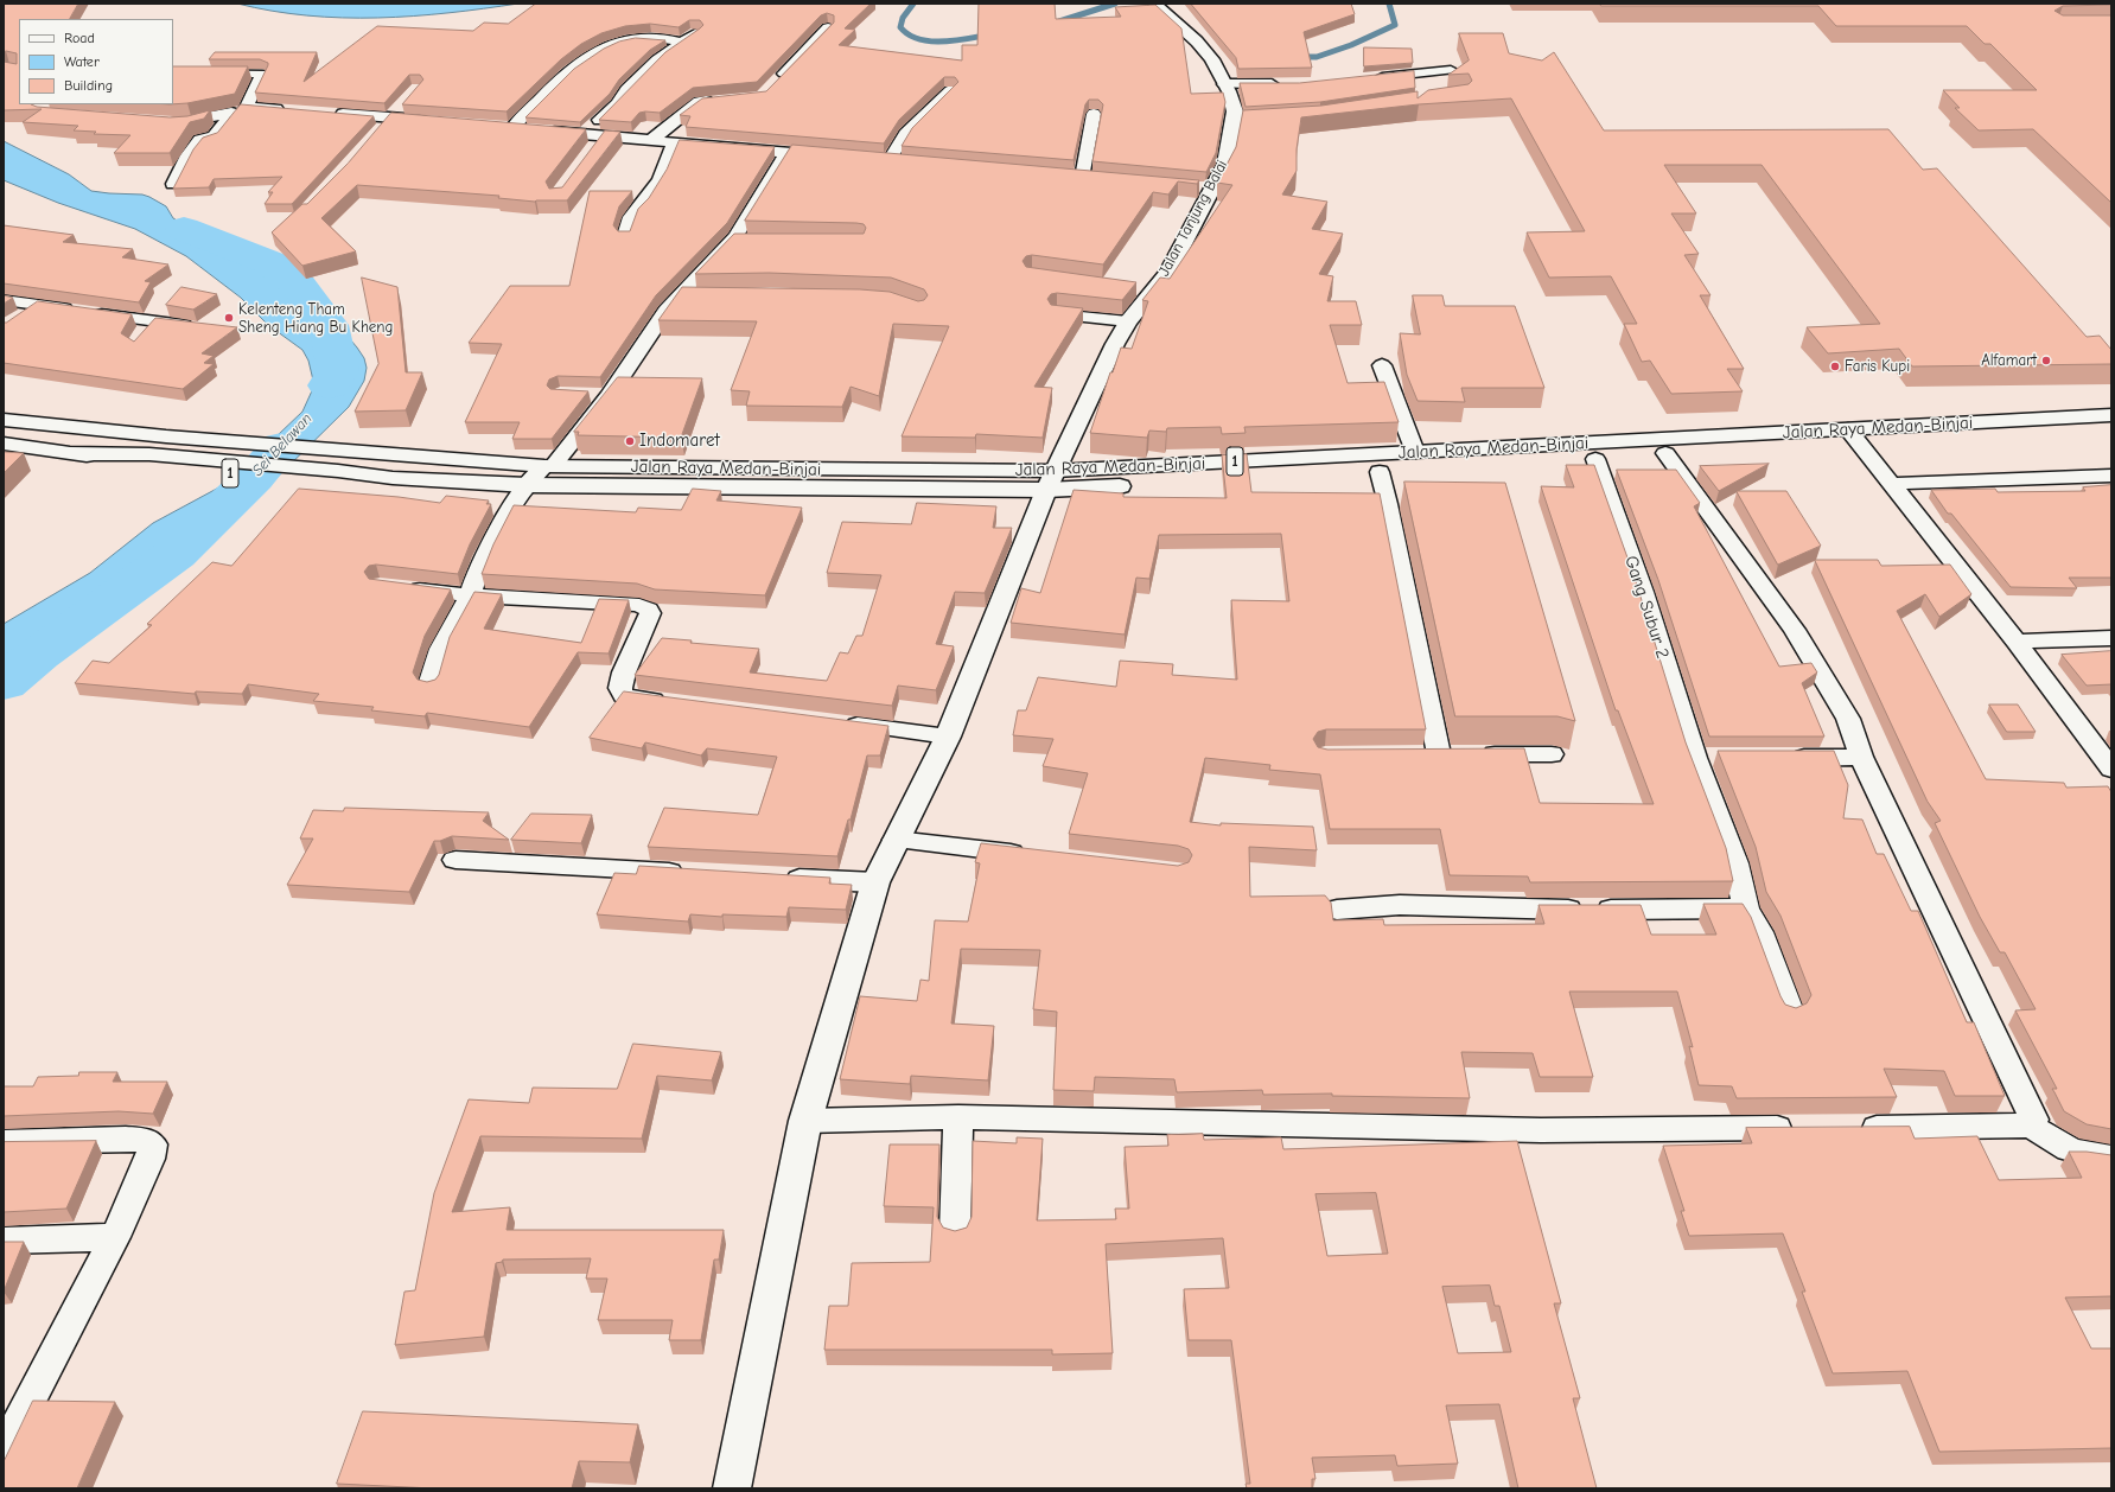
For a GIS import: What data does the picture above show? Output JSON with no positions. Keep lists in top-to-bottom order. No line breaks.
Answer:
{"streets":{"main road":["Jalan Tanjung Balai","Jalan Raya Medan-Binjai","1"],"street":["Gang Subur 2"]},"crossings":[["Jalan Tanjung Balai","Jalan Raya Medan-Binjai"],["Jalan Raya Medan-Binjai","Gang Subur 2"]],"water":["Sei Belawan"],"places":["Kelenteng Tham Sheng Hiang Bu Kheng","Alfamart","Faris Kupi","Indomaret"],"legend":["Road","Water","Building"]}
